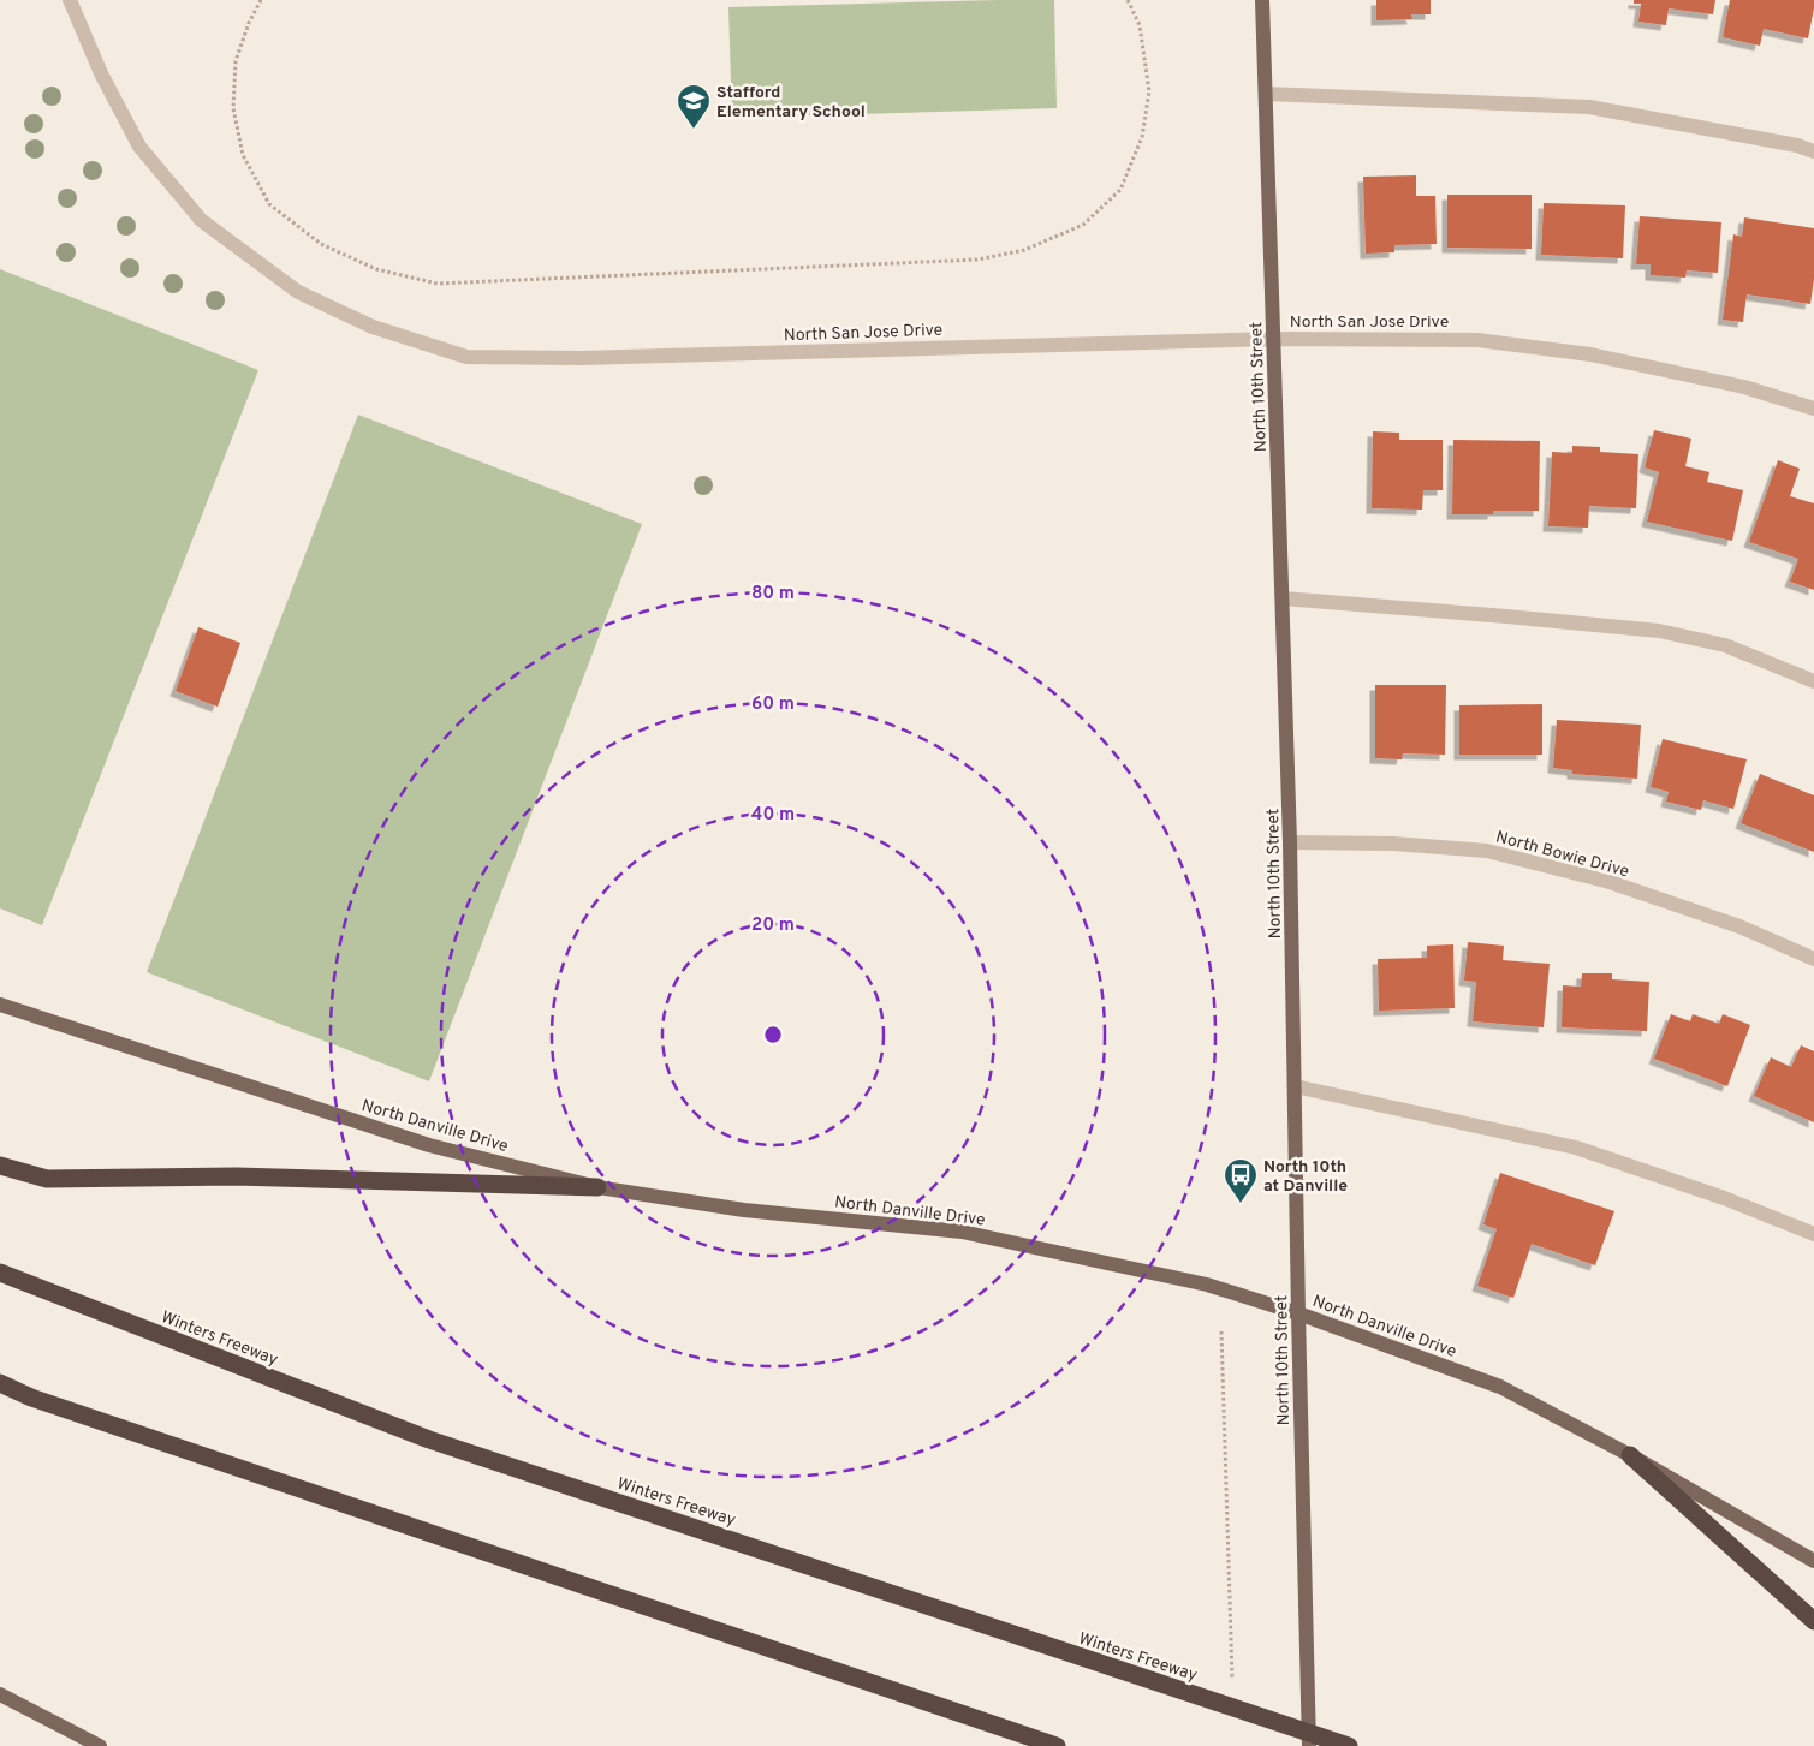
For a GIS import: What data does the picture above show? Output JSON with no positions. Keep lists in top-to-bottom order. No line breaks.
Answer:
{"streets":{"highway":["Winters Freeway"],"main road":["North 10th Street","North Danville Drive"],"street":["North San Jose Drive","North Bowie Drive"]},"crossings":[["North San Jose Drive","North 10th Street"],["North 10th Street","North Bowie Drive"],["North 10th Street","North Danville Drive"]],"places":{"school or university":["Stafford Elementary School"],"bus stop":["North 10th at Danville"]},"rings":["80 m","60 m","40 m","20 m"]}
